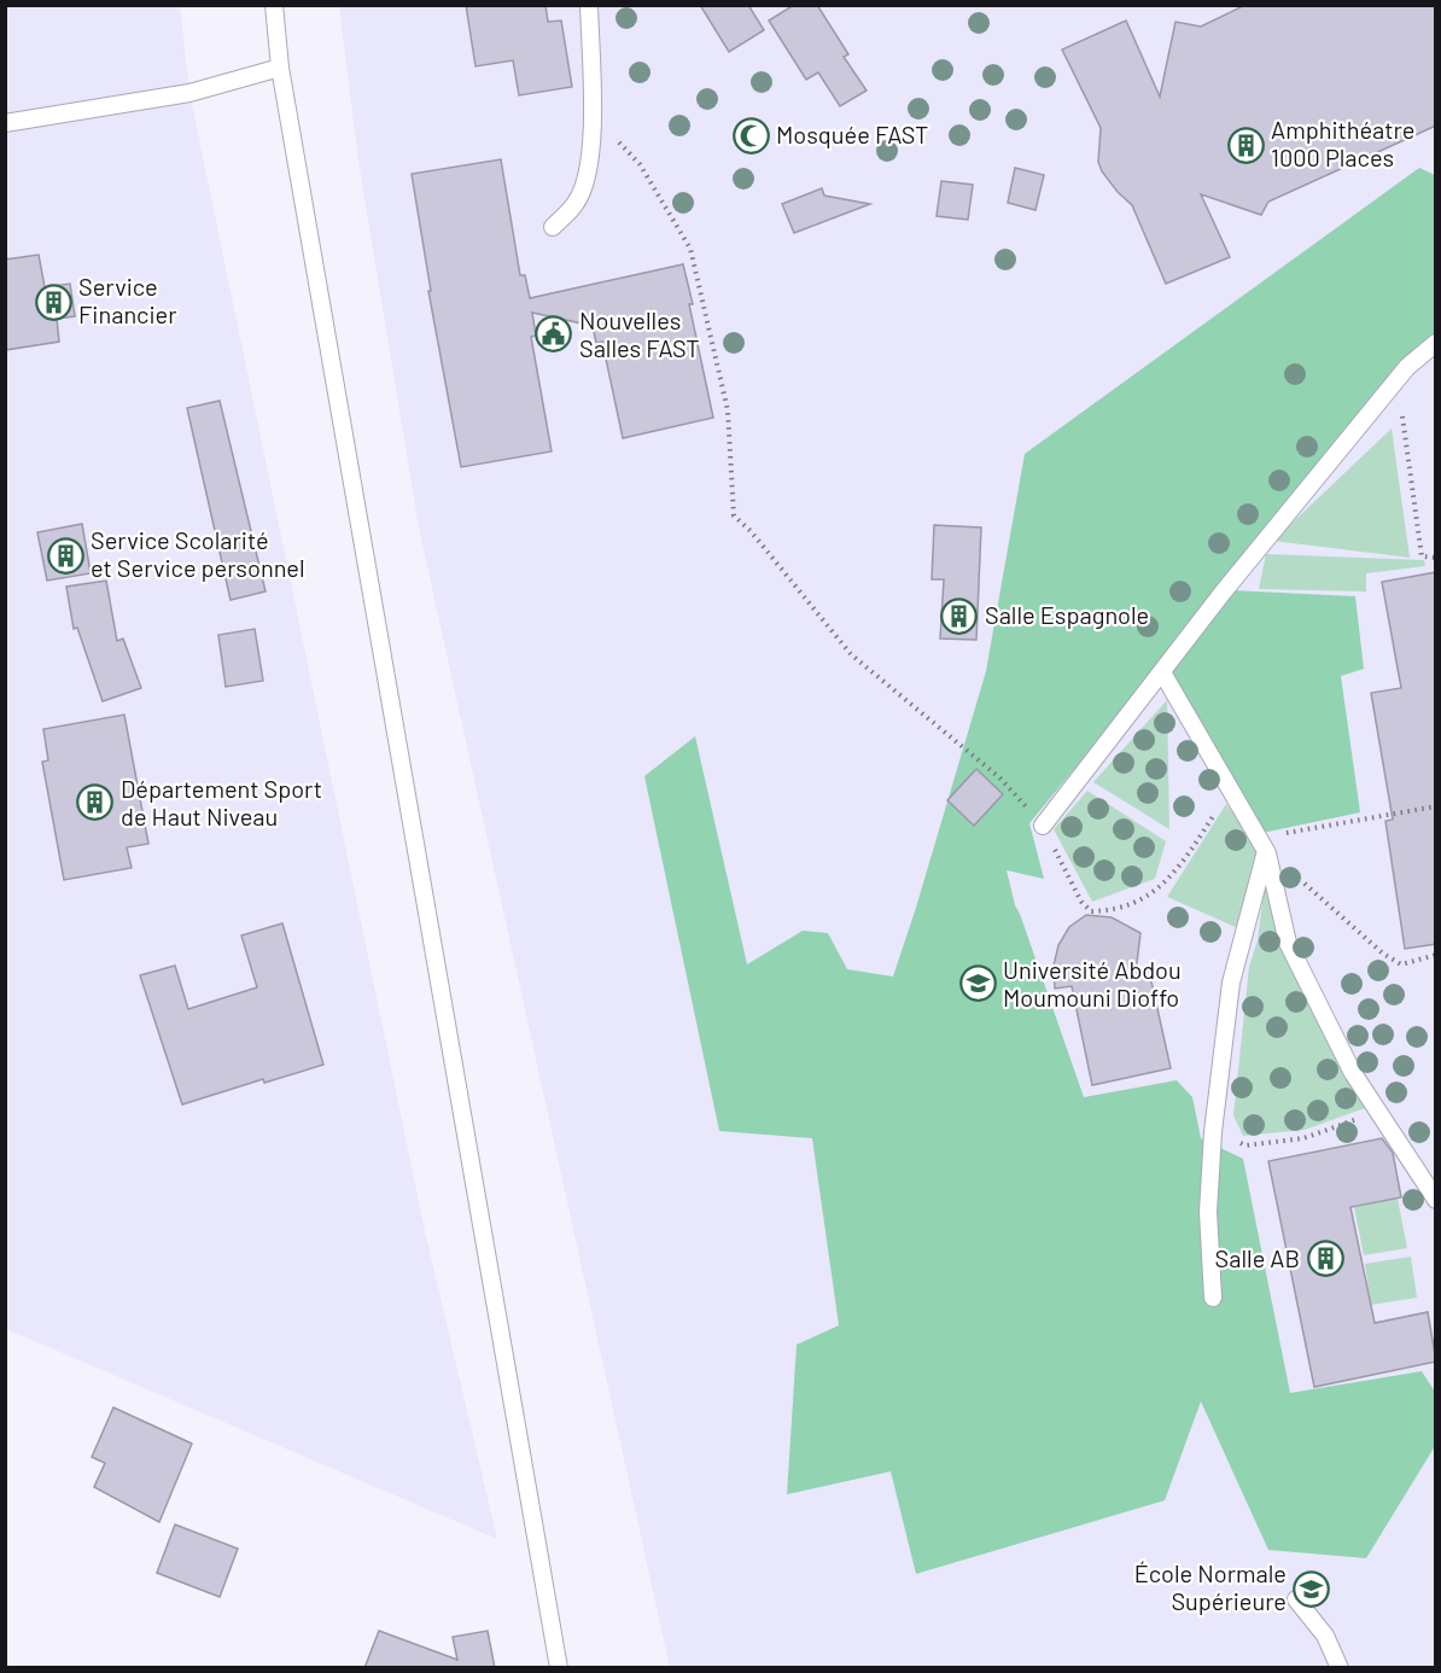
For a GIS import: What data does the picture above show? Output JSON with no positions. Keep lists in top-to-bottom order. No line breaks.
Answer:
{"places":{"mosque":["Mosquée FAST"],"building":["Amphithéatre 1000 Places","Service Financier","Service Scolarité et Service personnel","Salle Espagnole","Département Sport de Haut Niveau","Salle AB"],"public building":["Nouvelles Salles FAST"],"school or university":["Université Abdou Moumouni Dioffo","École Normale Supérieure"]}}
